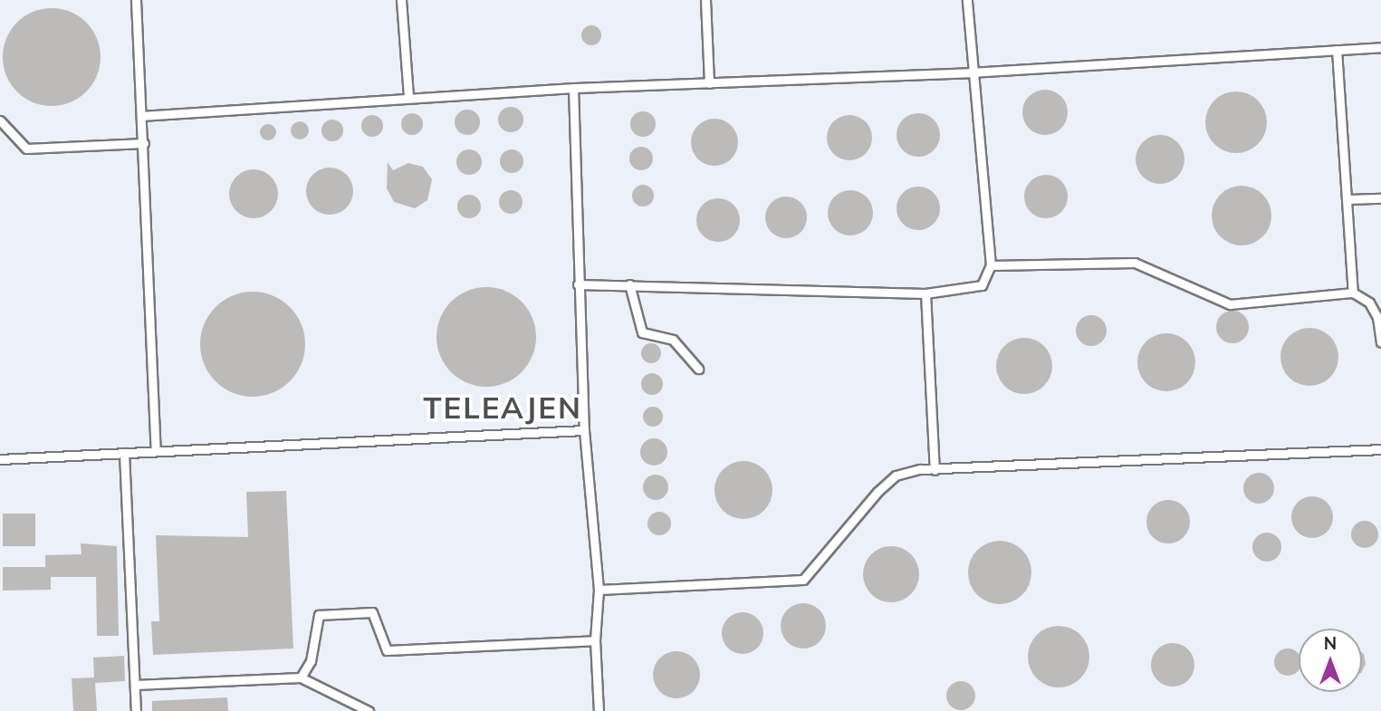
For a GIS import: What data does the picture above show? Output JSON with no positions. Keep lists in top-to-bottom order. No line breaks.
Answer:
{"districts":["TELEAJEN"],"north":"top"}
